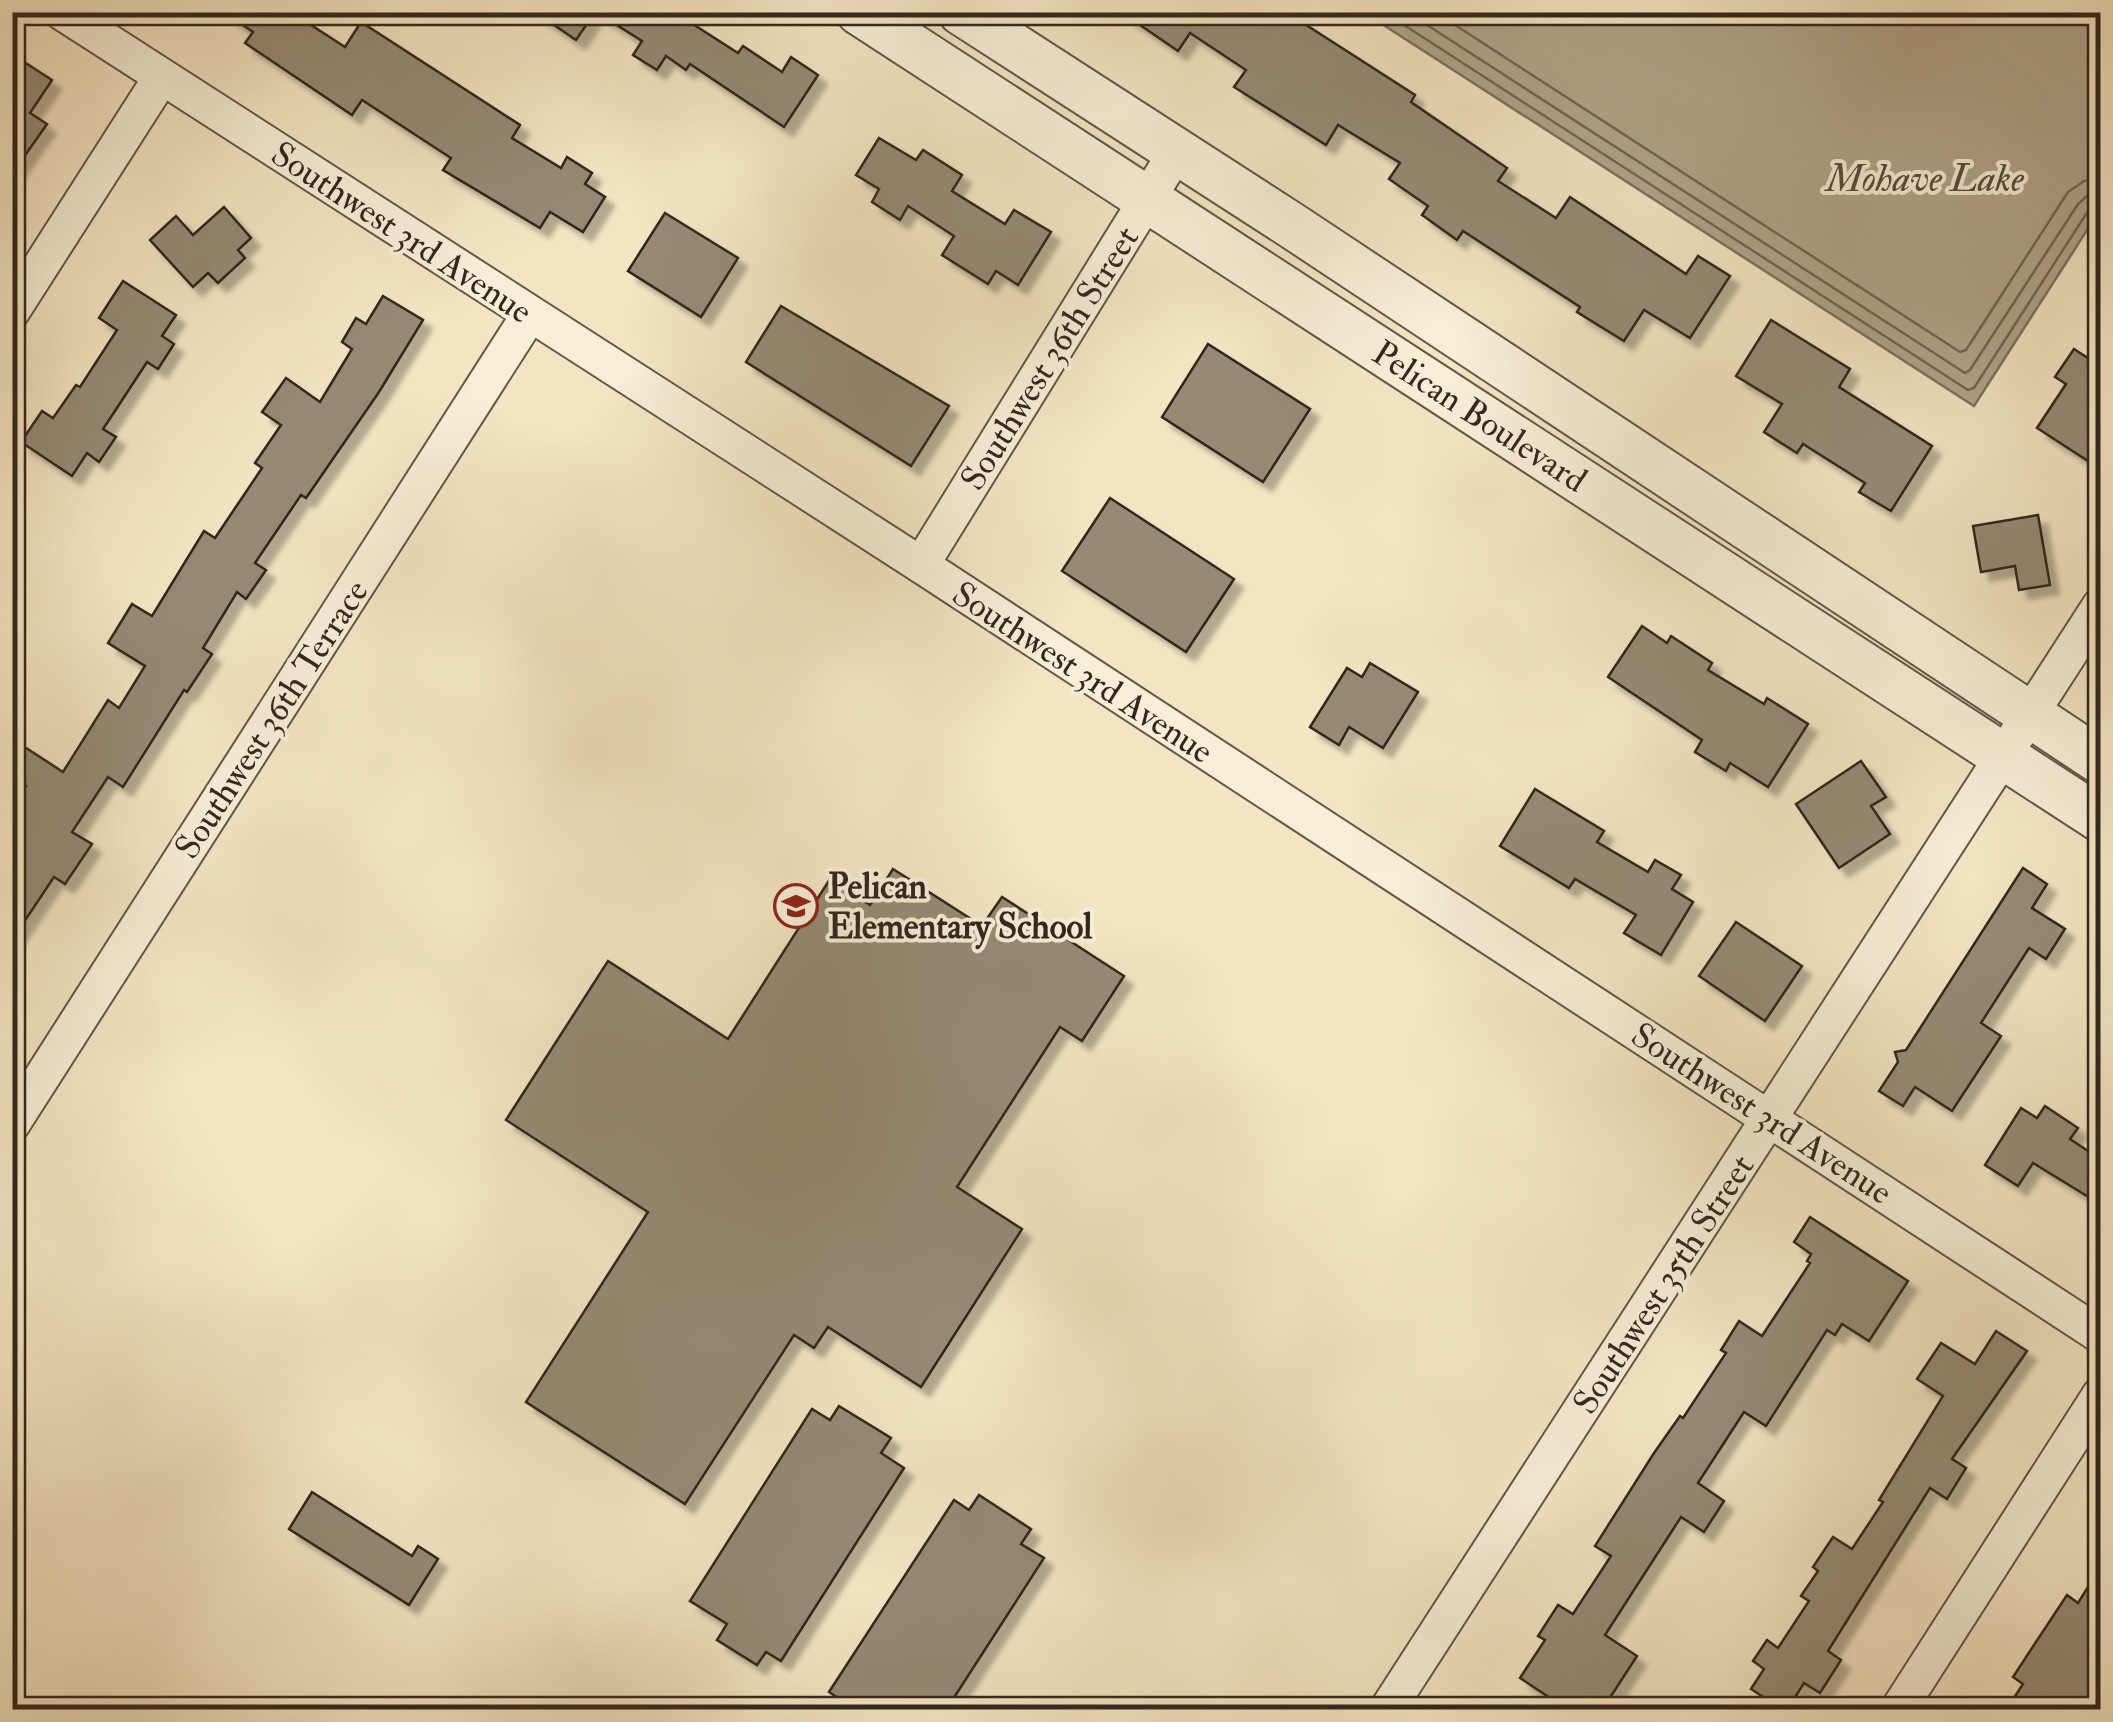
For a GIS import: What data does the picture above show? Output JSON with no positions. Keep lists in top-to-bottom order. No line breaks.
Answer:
{"streets":{"street":["Southwest 3rd Avenue","Southwest 36th Street","Pelican Boulevard","Southwest 36th Terrace","Southwest 35th Street"]},"crossings":[["Southwest 3rd Avenue","Southwest 36th Street"],["Southwest 3rd Avenue","Southwest 36th Terrace"],["Southwest 3rd Avenue","Southwest 35th Street"],["Southwest 36th Street","Pelican Boulevard"],["Pelican Boulevard","Southwest 35th Street"]],"water":["Mohave Lake"],"places":{"school or university":["Pelican Elementary School"]}}
